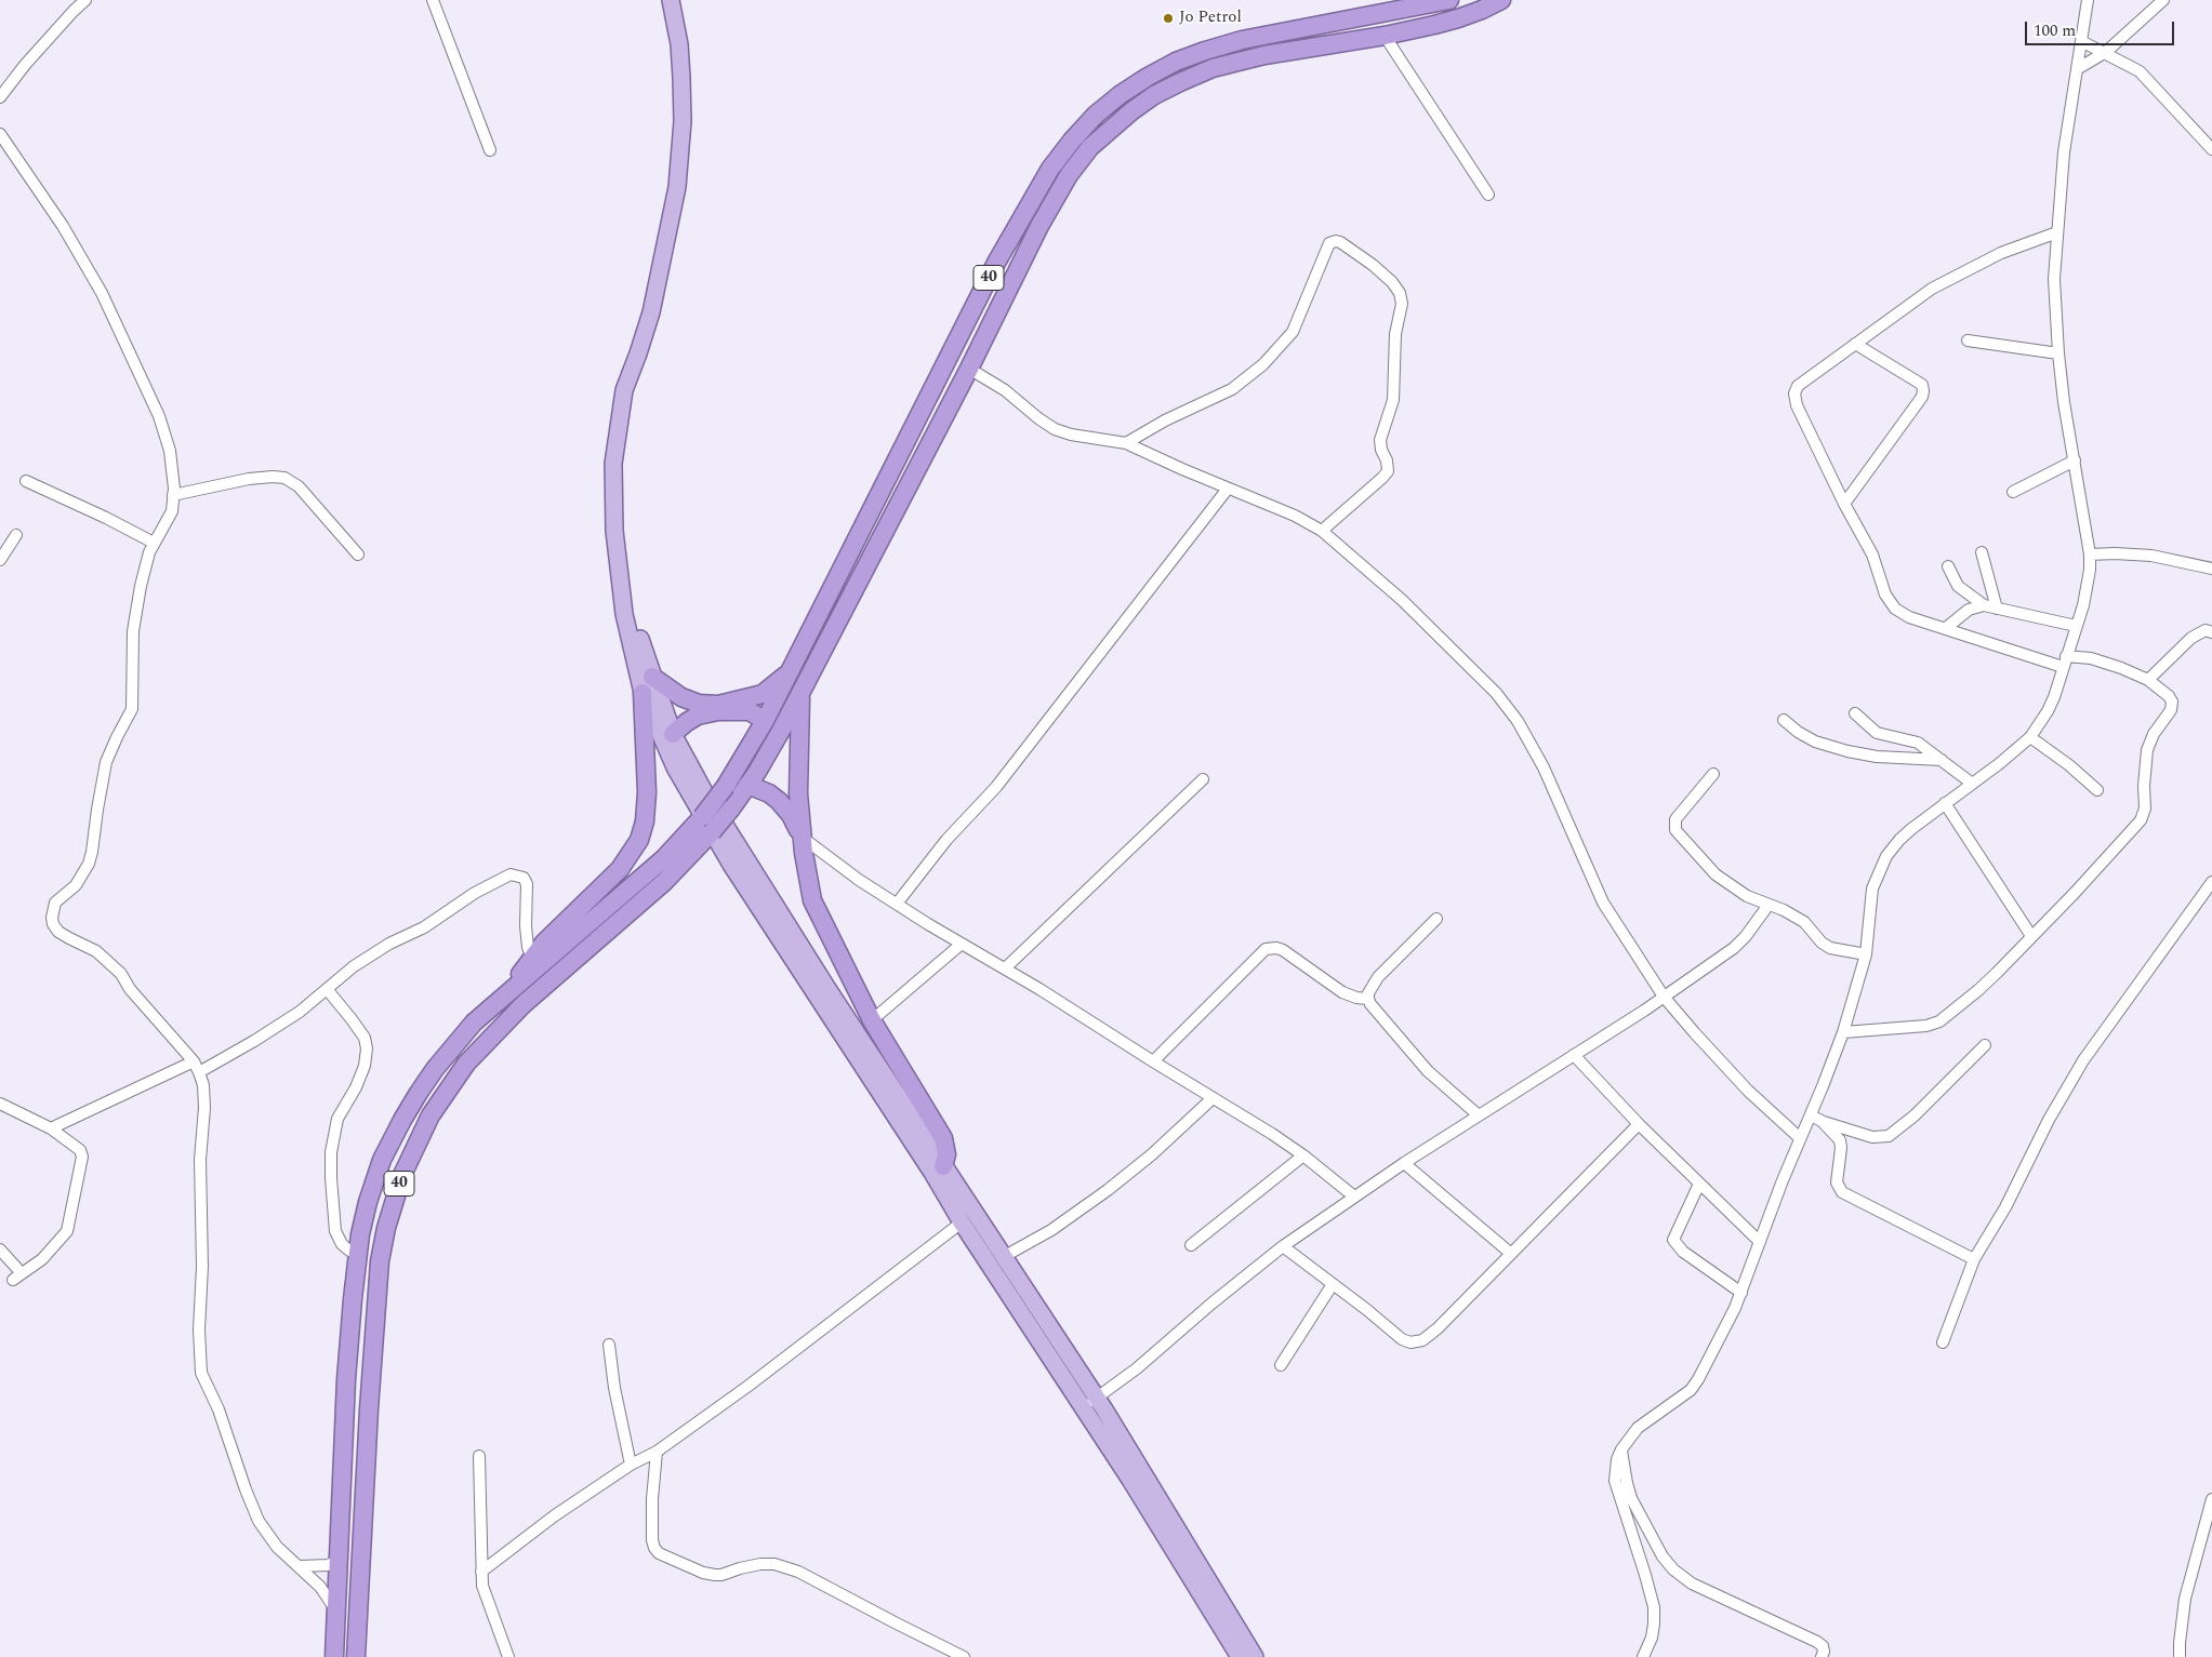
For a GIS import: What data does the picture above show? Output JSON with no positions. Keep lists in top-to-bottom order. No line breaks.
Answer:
{"streets":{"highway":["40"]},"places":["Jo Petrol"],"scale_bar":"100 m"}
